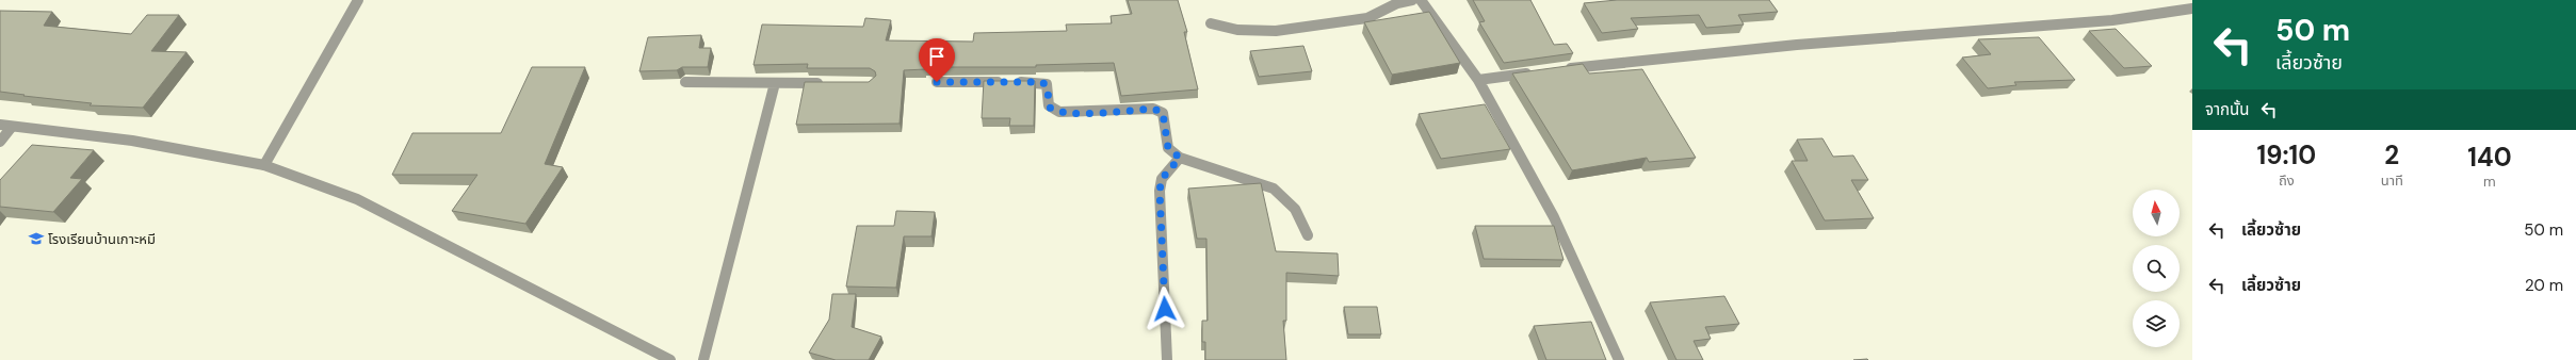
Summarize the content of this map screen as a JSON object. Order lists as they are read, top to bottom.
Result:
{
  "places": {
    "school or university": ["โรงเรียนบ้านเกาะหมี"]
  },
  "north": "top",
  "page": {
    "turn": ["50 m", "เลี้ยวซ้าย"],
    "then": "จากนั้น",
    "eta": [
      "19:10",
      "ถึง",
      "2",
      "นาที",
      "140",
      "m"
    ],
    "list": [
      {
        "name": "เลี้ยวซ้าย",
        "value": "50 m"
      },
      {
        "name": "เลี้ยวซ้าย",
        "value": "20 m"
      }
    ]
  }
}
